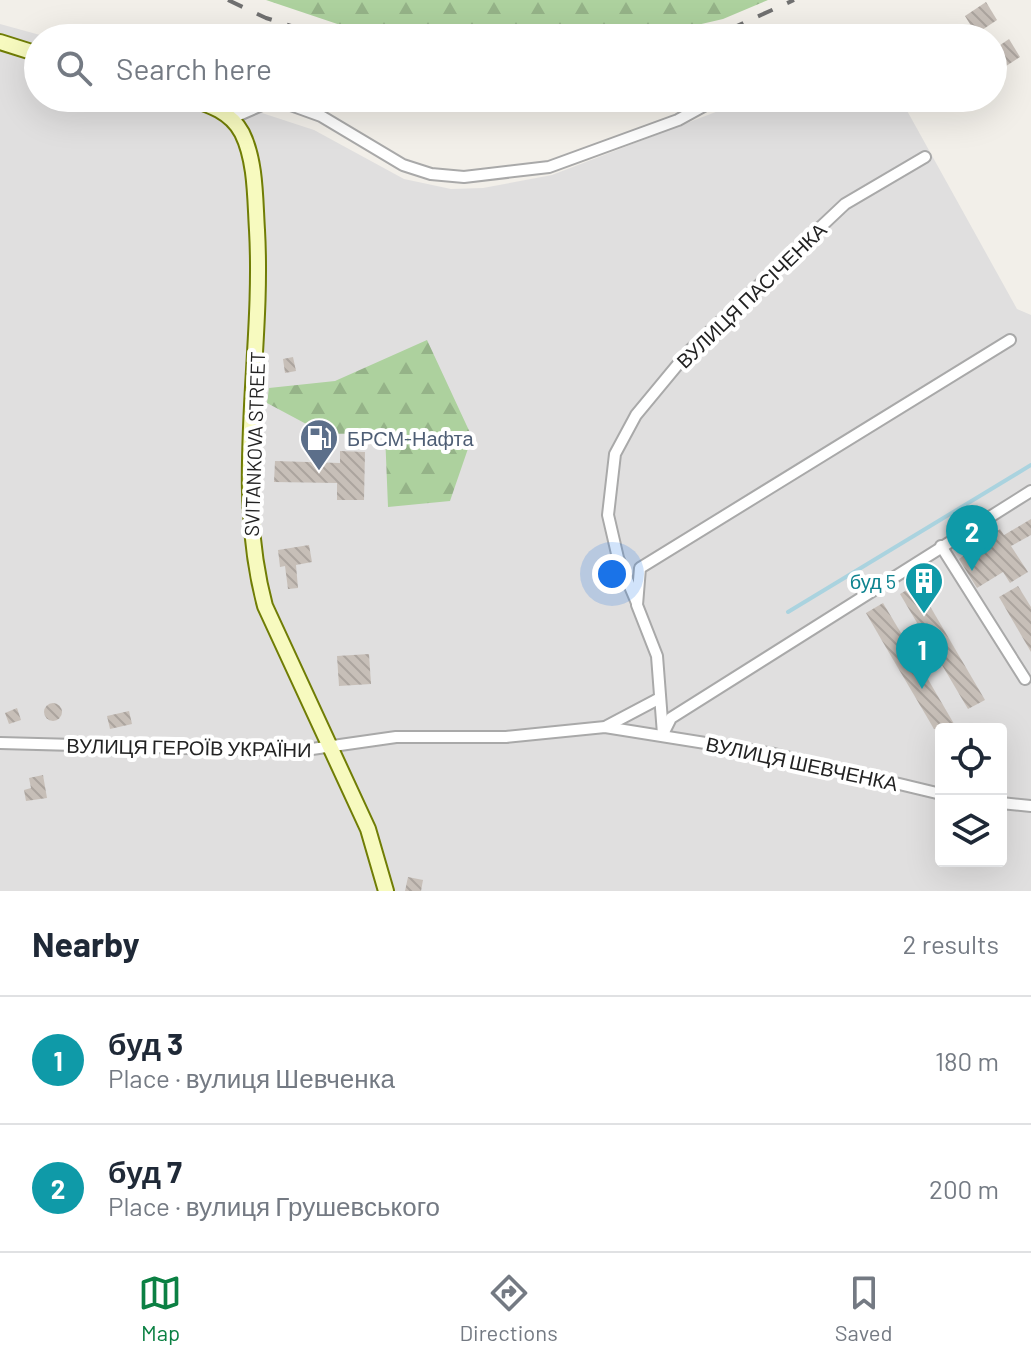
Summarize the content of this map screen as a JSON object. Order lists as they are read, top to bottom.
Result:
{
  "streets": {
    "main road": ["SVITANKOVA STREET"],
    "street": ["ВУЛИЦЯ ПАСІЧЕНКА", "ВУЛИЦЯ ГЕРОЇВ УКРАЇНИ", "ВУЛИЦЯ ШЕВЧЕНКА"]
  },
  "crossings": [
    ["ВУЛИЦЯ ПАСІЧЕНКА", "ВУЛИЦЯ ГЕРОЇВ УКРАЇНИ"],
    ["ВУЛИЦЯ ПАСІЧЕНКА", "ВУЛИЦЯ ШЕВЧЕНКА"],
    ["SVITANKOVA STREET", "ВУЛИЦЯ ГЕРОЇВ УКРАЇНИ"],
    ["ВУЛИЦЯ ГЕРОЇВ УКРАЇНИ", "ВУЛИЦЯ ШЕВЧЕНКА"]
  ],
  "places": {
    "fuel station": ["БРСМ-Нафта"],
    "building": ["буд 5"]
  },
  "page": {
    "search": "Search here",
    "pins": ["2", "1"],
    "heading": ["Nearby", "2 results"],
    "list": [
      {
        "mark": "1",
        "name": "буд 3",
        "note": "Place · вулиця Шевченка",
        "value": "180 m"
      },
      {
        "mark": "2",
        "name": "буд 7",
        "note": "Place · вулиця Грушевського",
        "value": "200 m"
      }
    ],
    "nav": ["Map", "Directions", "Saved"]
  }
}
